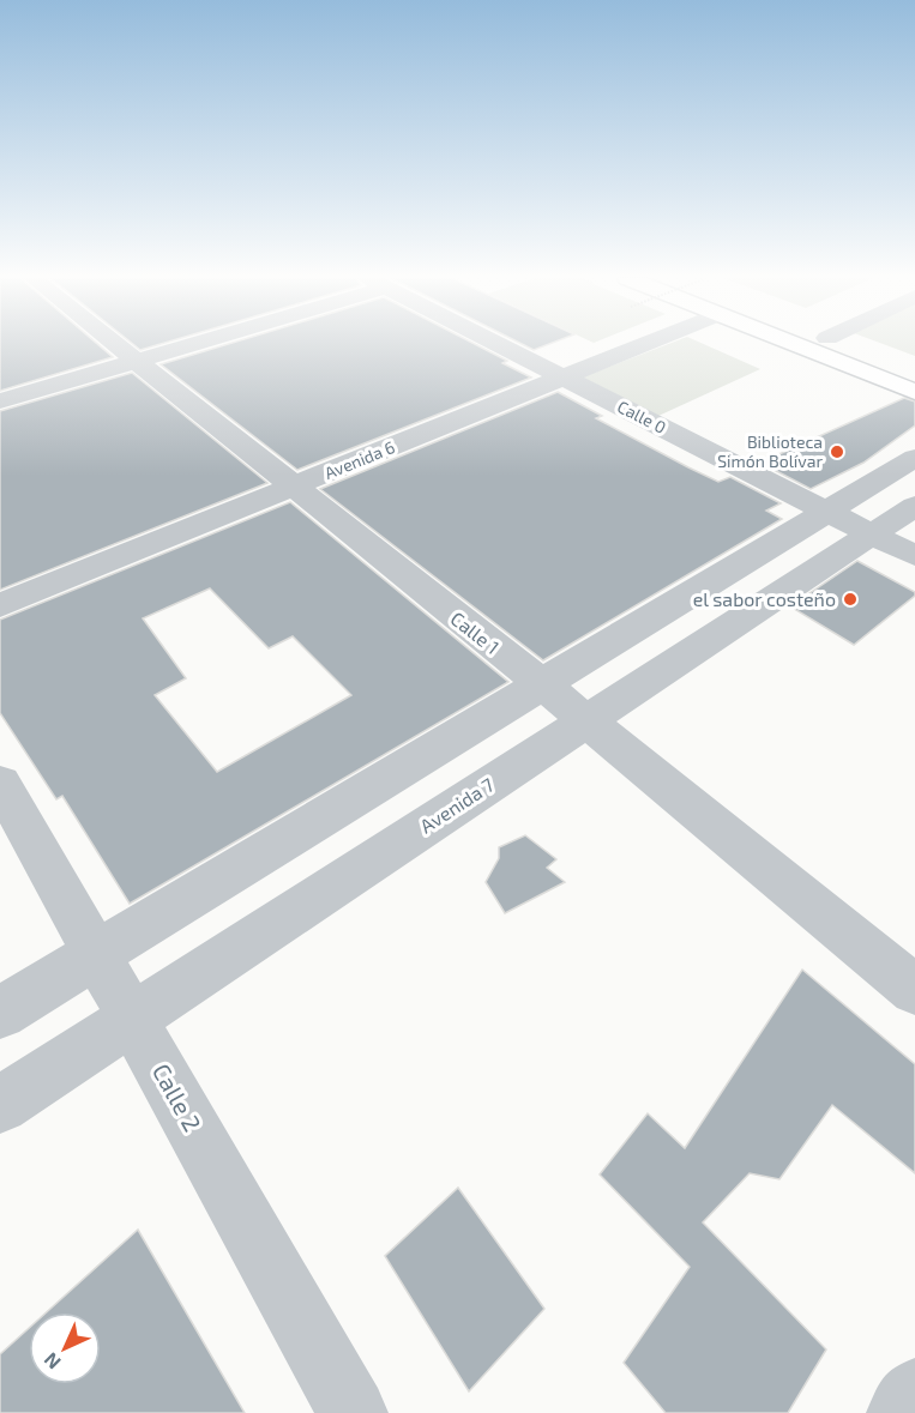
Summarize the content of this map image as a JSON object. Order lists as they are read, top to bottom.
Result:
{
  "streets": {
    "street": [
      "Calle 0",
      "Avenida 6",
      "Calle 1",
      "Avenida 7",
      "Calle 2"
    ]
  },
  "crossings": [
    ["Calle 0", "Avenida 6"],
    ["Calle 0", "Avenida 7"],
    ["Avenida 6", "Calle 1"],
    ["Calle 1", "Avenida 7"],
    ["Avenida 7", "Calle 2"]
  ],
  "places": ["Biblioteca Simón Bolívar", "el sabor costeño"],
  "north": "bottom left"
}
